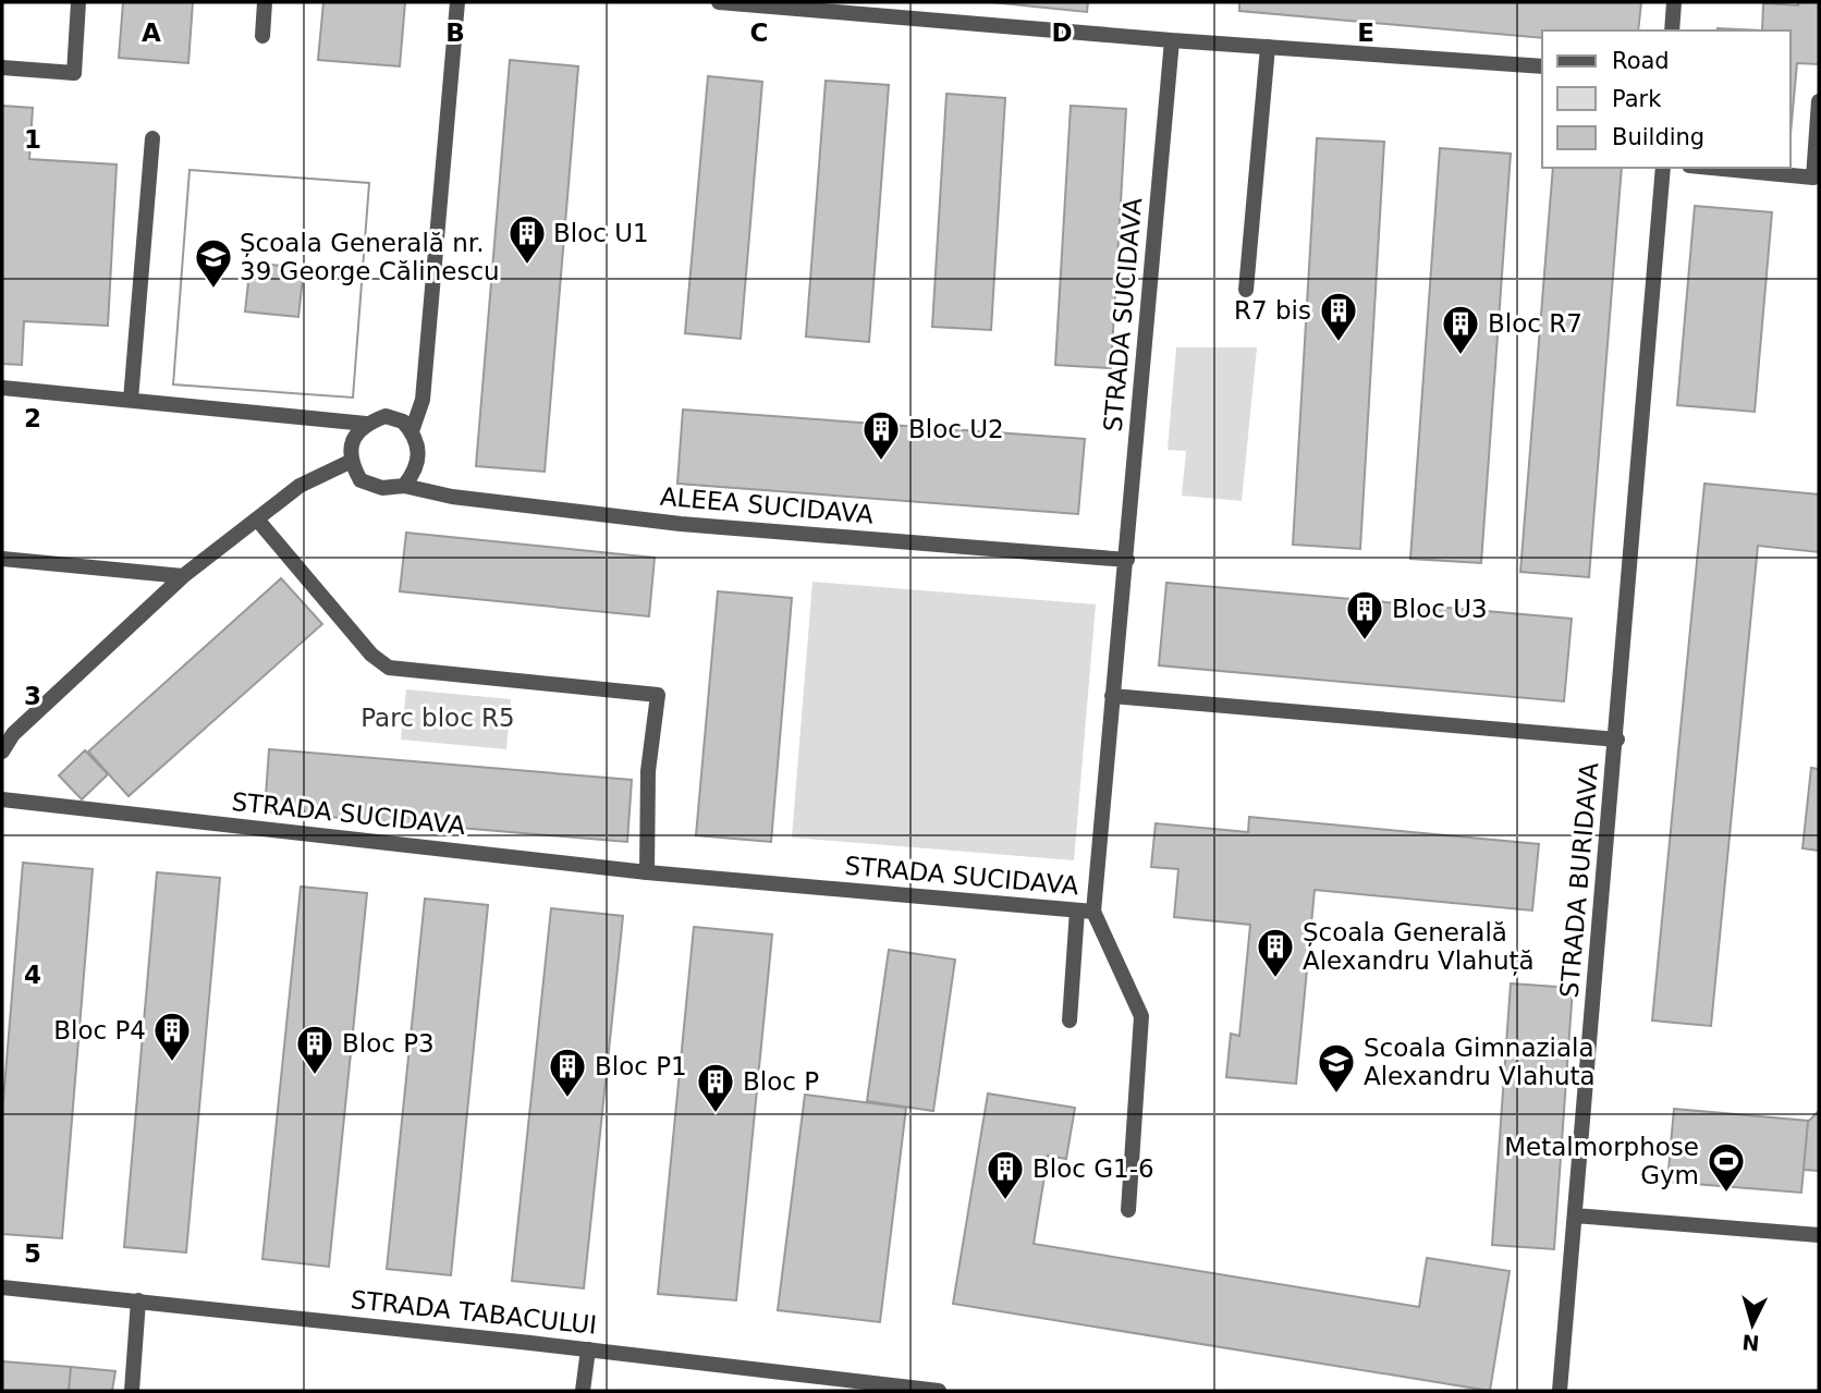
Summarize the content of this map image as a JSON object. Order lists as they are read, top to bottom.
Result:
{
  "streets": {
    "street": [
      "STRADA SUCIDAVA",
      "ALEEA SUCIDAVA",
      "STRADA BURIDAVA",
      "STRADA TABACULUI"
    ]
  },
  "crossings": [
    ["STRADA SUCIDAVA", "ALEEA SUCIDAVA"],
    ["STRADA SUCIDAVA", "STRADA BURIDAVA"]
  ],
  "parks": ["Parc bloc R5"],
  "places": {
    "building": [
      "Bloc U1",
      "R7 bis",
      "Bloc R7",
      "Bloc U2",
      "Bloc U3",
      "Școala Generală Alexandru Vlahuță",
      "Bloc P4",
      "Bloc P3",
      "Bloc P1",
      "Bloc P",
      "Bloc G1-6"
    ],
    "school or university": ["Școala Generală nr. 39 George Călinescu", "Scoala Gimnaziala Alexandru Vlahuta"],
    "sports": ["Metalmorphose Gym"]
  },
  "legend": ["Road", "Park", "Building"],
  "north": "bottom",
  "grid": {
    "columns": [
      "A",
      "B",
      "C",
      "D",
      "E"
    ],
    "rows": [
      "1",
      "2",
      "3",
      "4",
      "5"
    ]
  }
}
